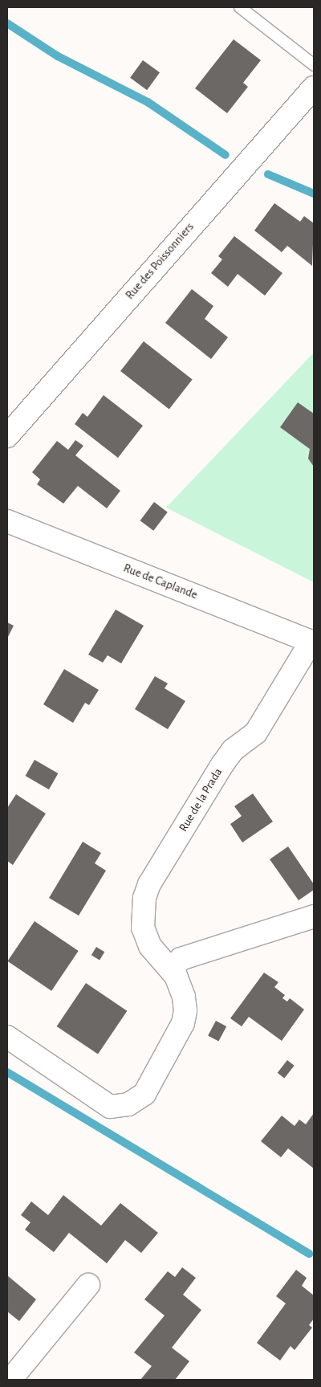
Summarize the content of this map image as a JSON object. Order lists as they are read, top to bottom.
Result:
{
  "streets": {
    "street": ["Rue des Poissonniers", "Rue de Caplande", "Rue de la Prada"]
  },
  "crossings": [
    ["Rue de Caplande", "Rue de la Prada"]
  ]
}
